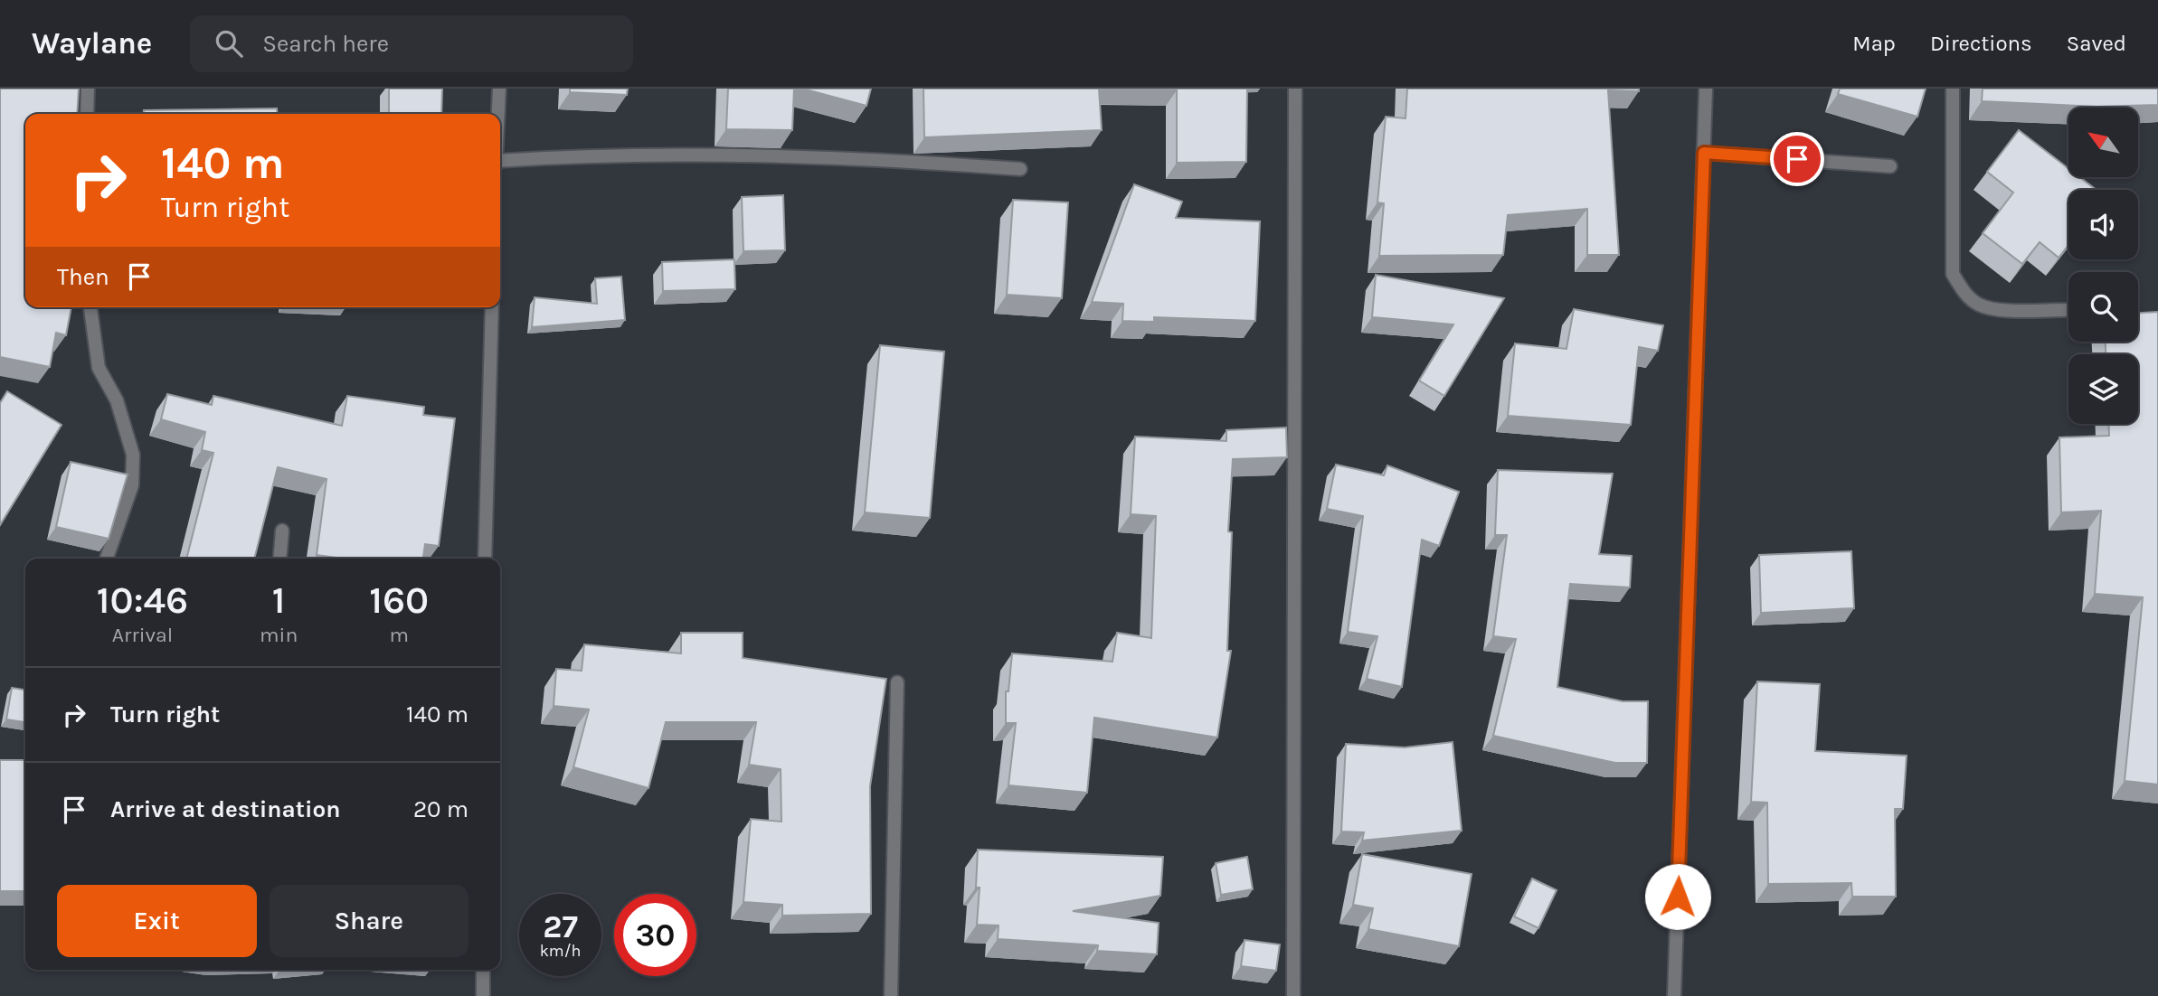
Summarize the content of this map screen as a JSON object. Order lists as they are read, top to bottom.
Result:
{
  "north": "top left",
  "page": {
    "header": "Waylane",
    "search": "Search here",
    "nav": ["Map", "Directions", "Saved"],
    "turn": ["140 m", "Turn right"],
    "then": "Then",
    "eta": [
      "10:46",
      "Arrival",
      "1",
      "min",
      "160",
      "m"
    ],
    "list": [
      {
        "name": "Turn right",
        "value": "140 m"
      },
      {
        "name": "Arrive at destination",
        "value": "20 m"
      }
    ],
    "buttons": ["Exit", "Share"],
    "speed": "27 km/h",
    "limit": "30"
  }
}
